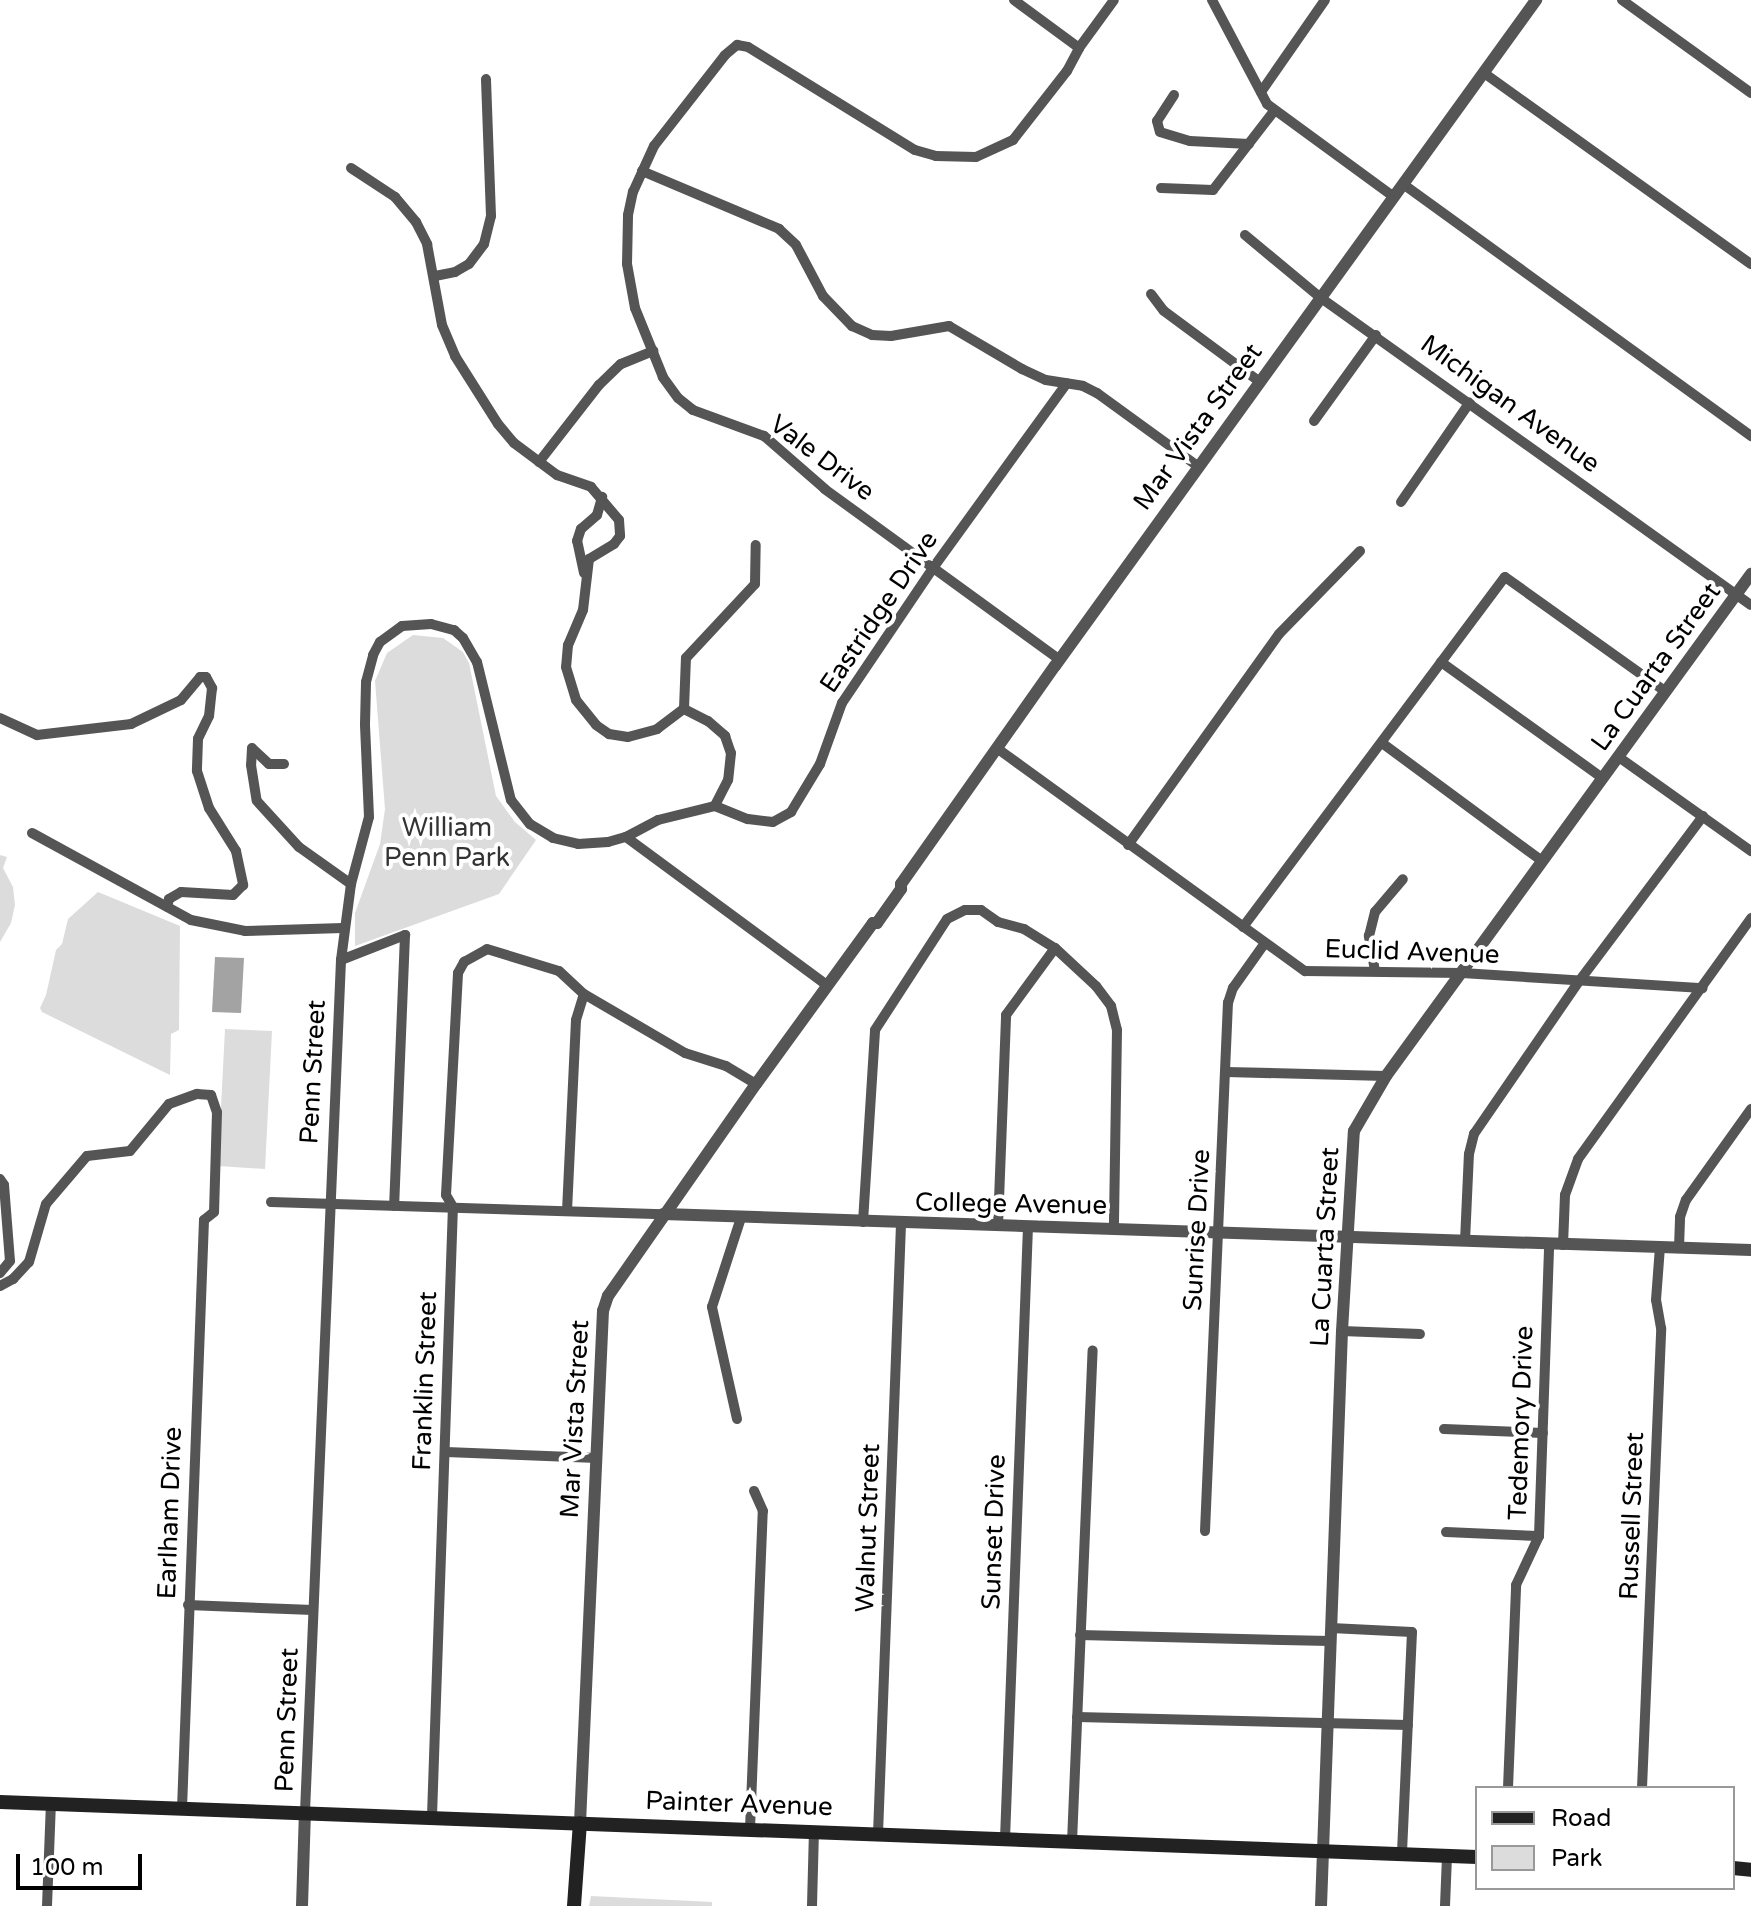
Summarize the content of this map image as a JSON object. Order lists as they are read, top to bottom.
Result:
{
  "streets": {
    "main road": ["Mar Vista Street", "Painter Avenue"],
    "street": [
      "Michigan Avenue",
      "Vale Drive",
      "Eastridge Drive",
      "La Cuarta Street",
      "Euclid Avenue",
      "Penn Street",
      "College Avenue",
      "Sunrise Drive",
      "Franklin Street",
      "Tedemory Drive",
      "Earlham Drive",
      "Russell Street",
      "Walnut Street",
      "Sunset Drive"
    ]
  },
  "crossings": [
    ["Michigan Avenue", "Mar Vista Street"],
    ["Michigan Avenue", "La Cuarta Street"],
    ["Mar Vista Street", "Vale Drive"],
    ["Mar Vista Street", "Euclid Avenue"],
    ["Mar Vista Street", "College Avenue"],
    ["Mar Vista Street", "Painter Avenue"],
    ["Vale Drive", "Eastridge Drive"],
    ["La Cuarta Street", "Euclid Avenue"],
    ["La Cuarta Street", "College Avenue"],
    ["La Cuarta Street", "Painter Avenue"],
    ["Euclid Avenue", "Sunrise Drive"],
    ["Euclid Avenue", "Tedemory Drive"],
    ["Penn Street", "College Avenue"],
    ["Penn Street", "Painter Avenue"],
    ["College Avenue", "Sunrise Drive"],
    ["College Avenue", "Franklin Street"],
    ["College Avenue", "Tedemory Drive"],
    ["College Avenue", "Russell Street"],
    ["College Avenue", "Walnut Street"],
    ["College Avenue", "Sunset Drive"],
    ["Franklin Street", "Painter Avenue"],
    ["Earlham Drive", "Painter Avenue"],
    ["Walnut Street", "Painter Avenue"],
    ["Sunset Drive", "Painter Avenue"]
  ],
  "parks": ["William Penn Park"],
  "legend": ["Road", "Park"],
  "scale_bar": "100 m"
}
